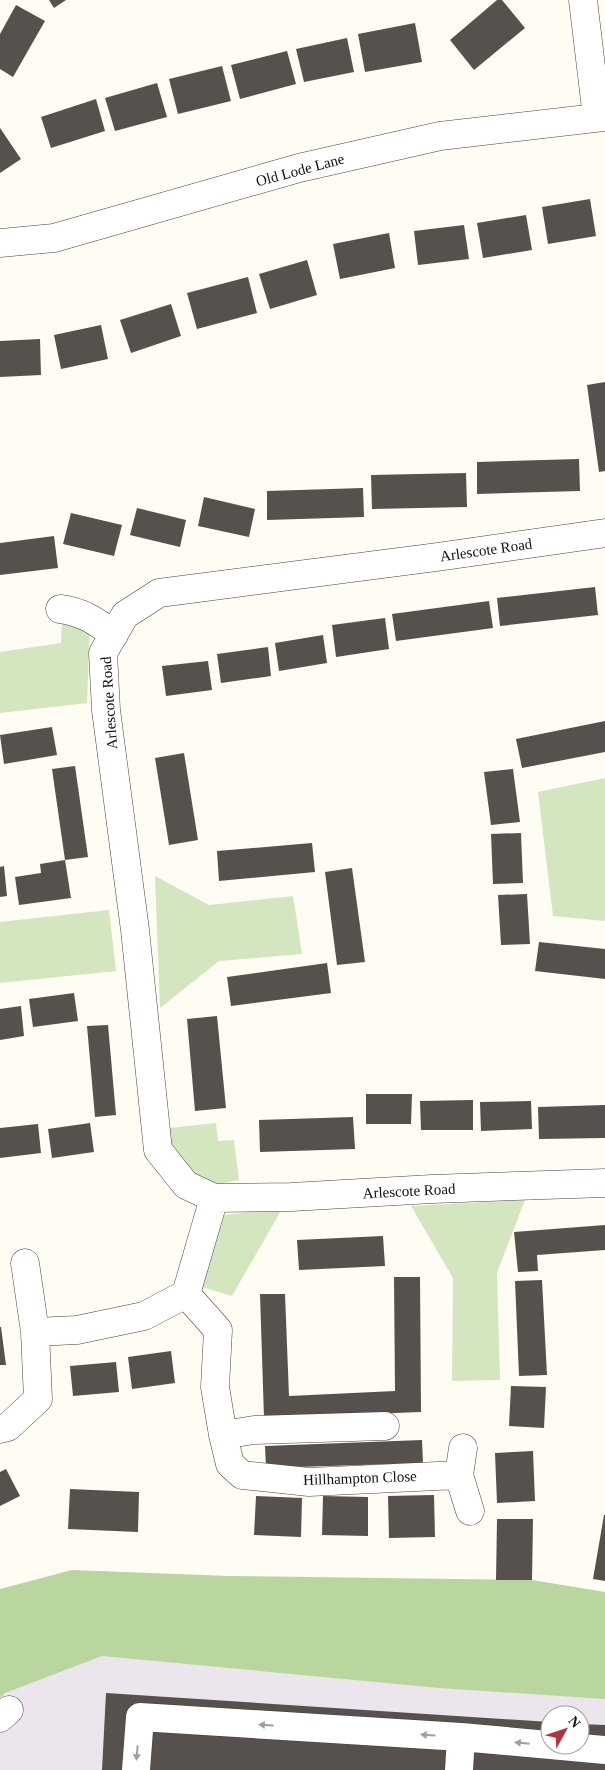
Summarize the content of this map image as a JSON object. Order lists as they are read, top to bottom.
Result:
{
  "streets": {
    "street": ["Old Lode Lane", "Arlescote Road", "Hillhampton Close"]
  },
  "north": "top right"
}
